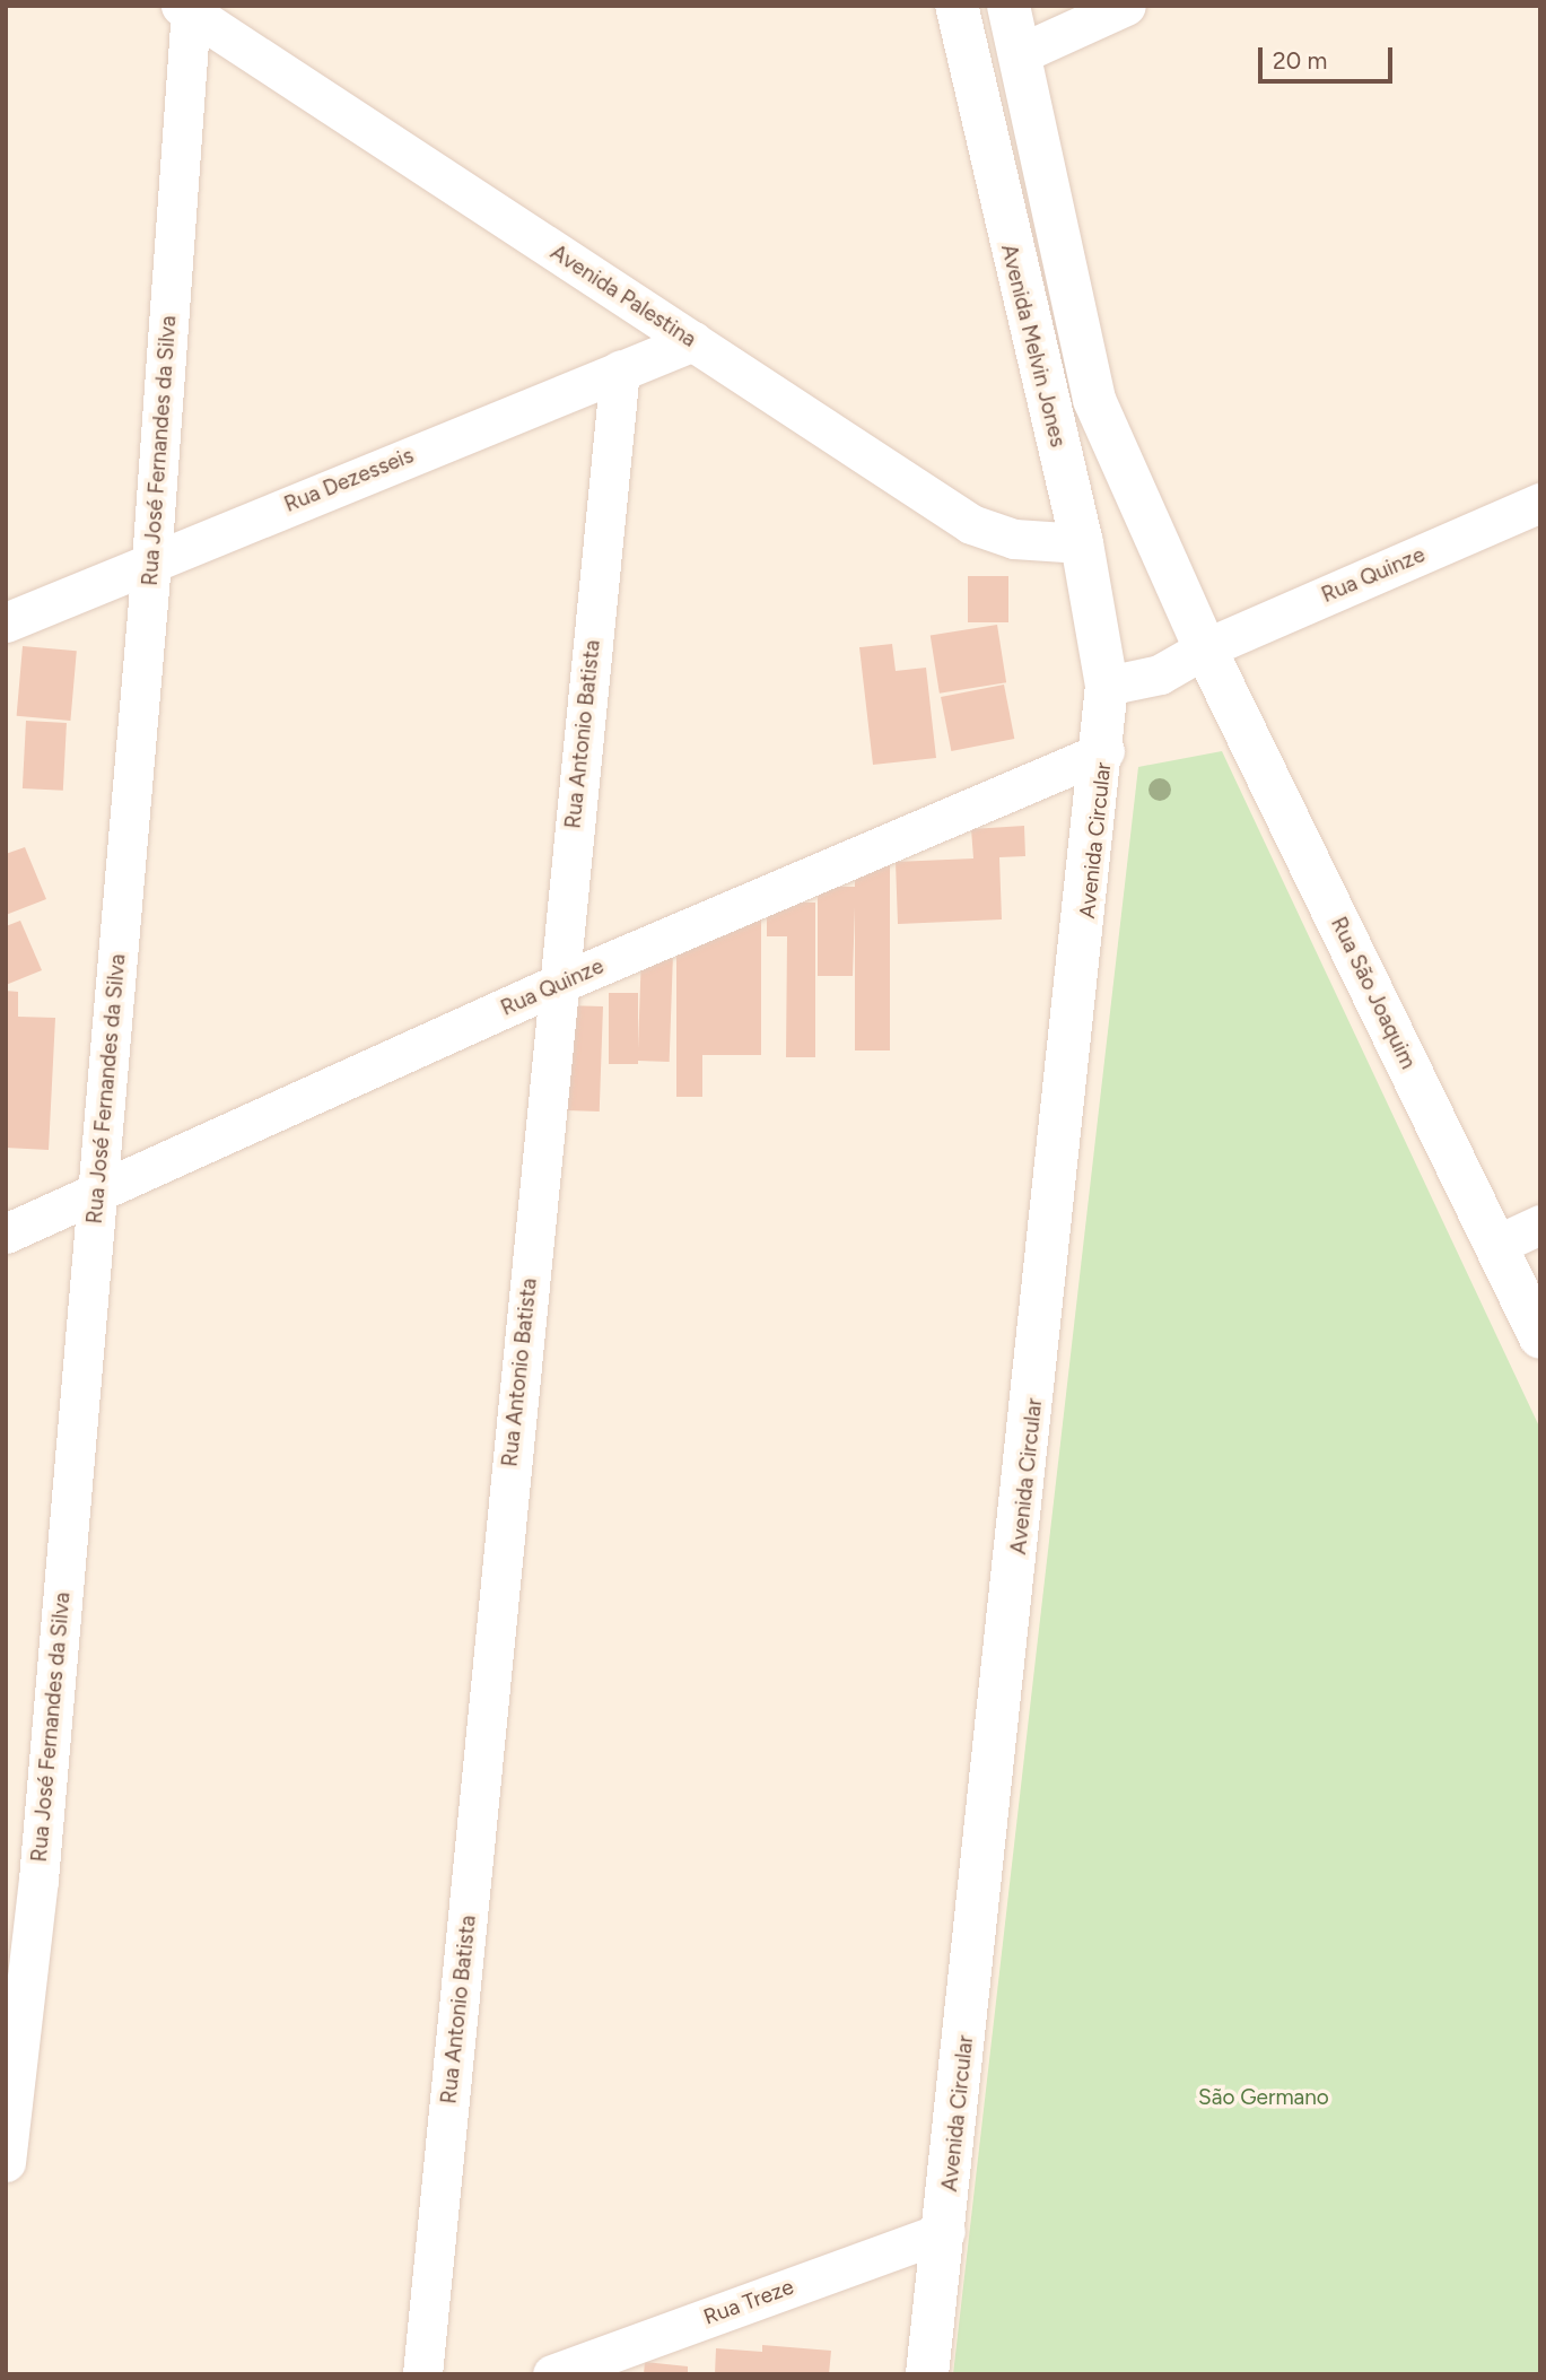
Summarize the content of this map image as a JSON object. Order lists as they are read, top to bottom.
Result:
{
  "streets": {
    "main road": ["Avenida Melvin Jones", "Avenida Circular", "Rua São Joaquim"],
    "street": [
      "Avenida Palestina",
      "Rua José Fernandes da Silva",
      "Rua Dezesseis",
      "Rua Quinze",
      "Rua Antonio Batista",
      "Rua Treze"
    ]
  },
  "crossings": [
    ["Avenida Palestina", "Avenida Melvin Jones"],
    ["Avenida Palestina", "Rua José Fernandes da Silva"],
    ["Avenida Palestina", "Rua Dezesseis"],
    ["Avenida Melvin Jones", "Avenida Circular"],
    ["Rua José Fernandes da Silva", "Rua Dezesseis"],
    ["Rua José Fernandes da Silva", "Rua Quinze"],
    ["Rua Dezesseis", "Rua Antonio Batista"],
    ["Rua Quinze", "Rua Antonio Batista"],
    ["Rua Quinze", "Avenida Circular"],
    ["Rua Quinze", "Rua São Joaquim"],
    ["Avenida Circular", "Rua Treze"]
  ],
  "parks": ["São Germano"],
  "scale_bar": "20 m"
}
